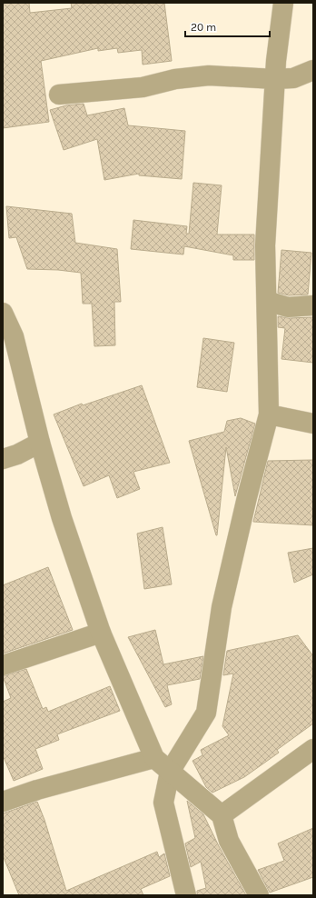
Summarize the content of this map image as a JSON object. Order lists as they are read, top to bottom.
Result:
{
  "scale_bar": "20 m"
}
